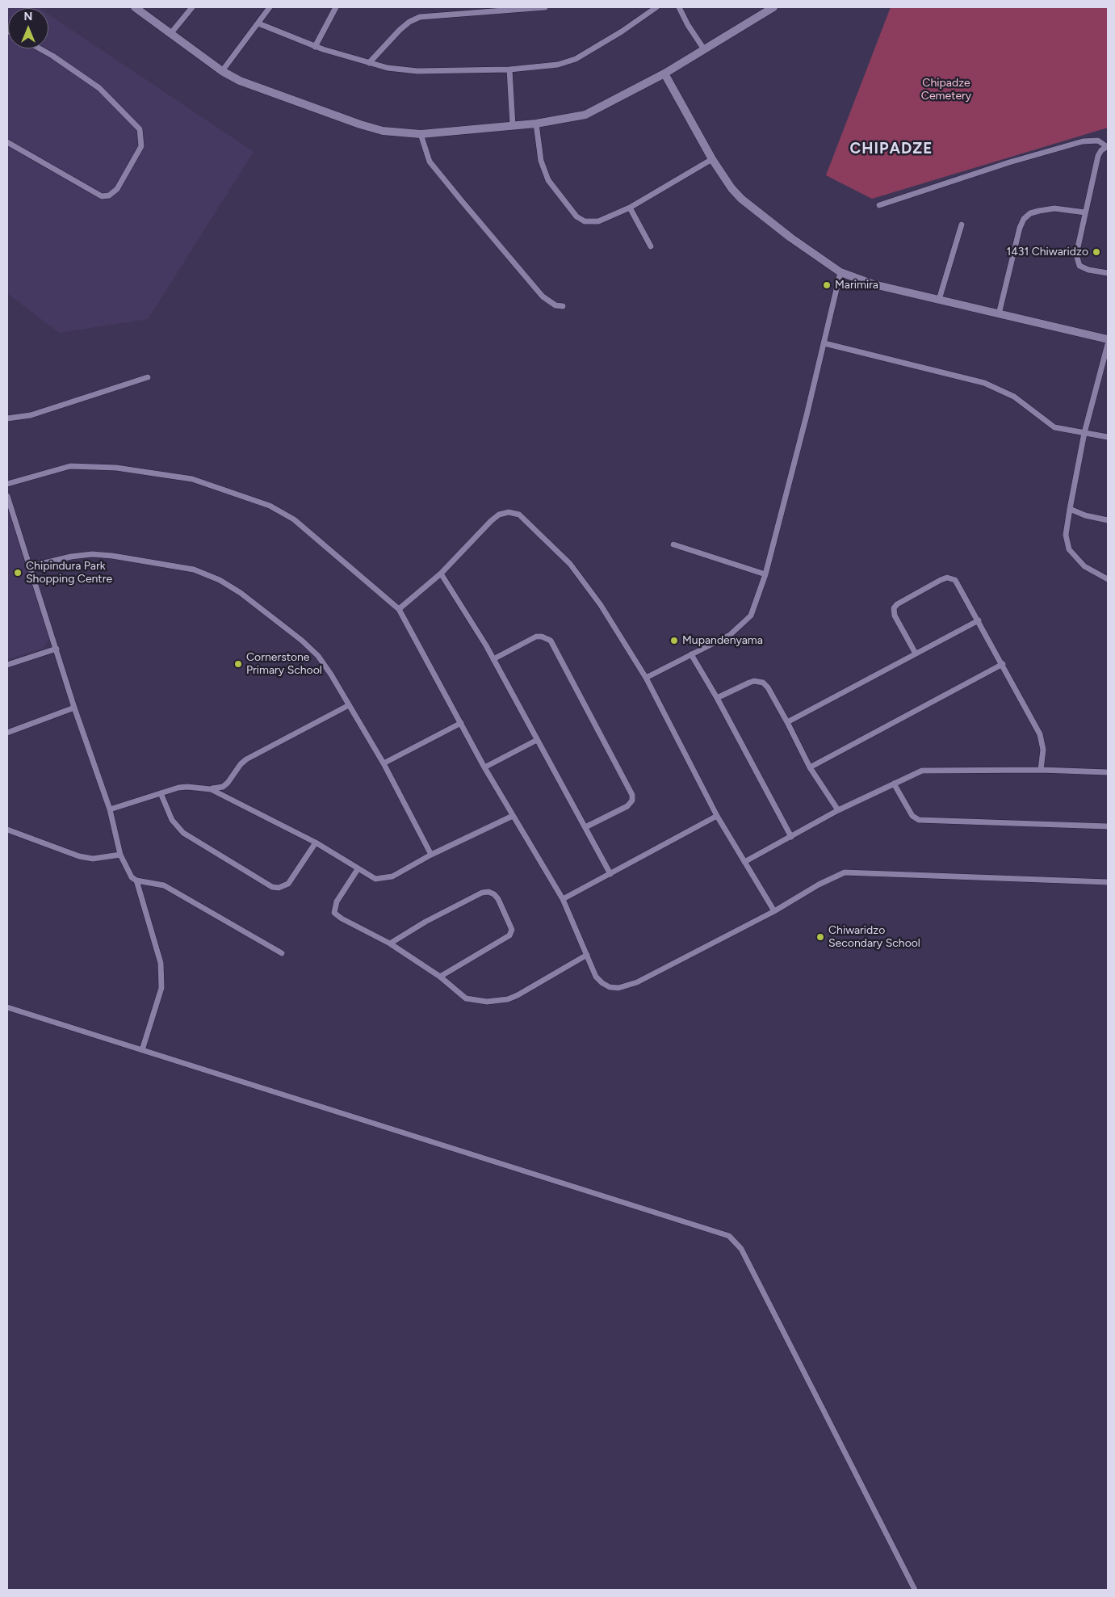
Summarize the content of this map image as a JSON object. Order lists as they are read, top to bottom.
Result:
{
  "districts": ["CHIPADZE"],
  "parks": ["Chipadze Cemetery"],
  "places": [
    "1431 Chiwaridzo",
    "Marimira",
    "Chipindura Park Shopping Centre",
    "Mupandenyama",
    "Cornerstone Primary School",
    "Chiwaridzo Secondary School"
  ],
  "north": "top"
}
